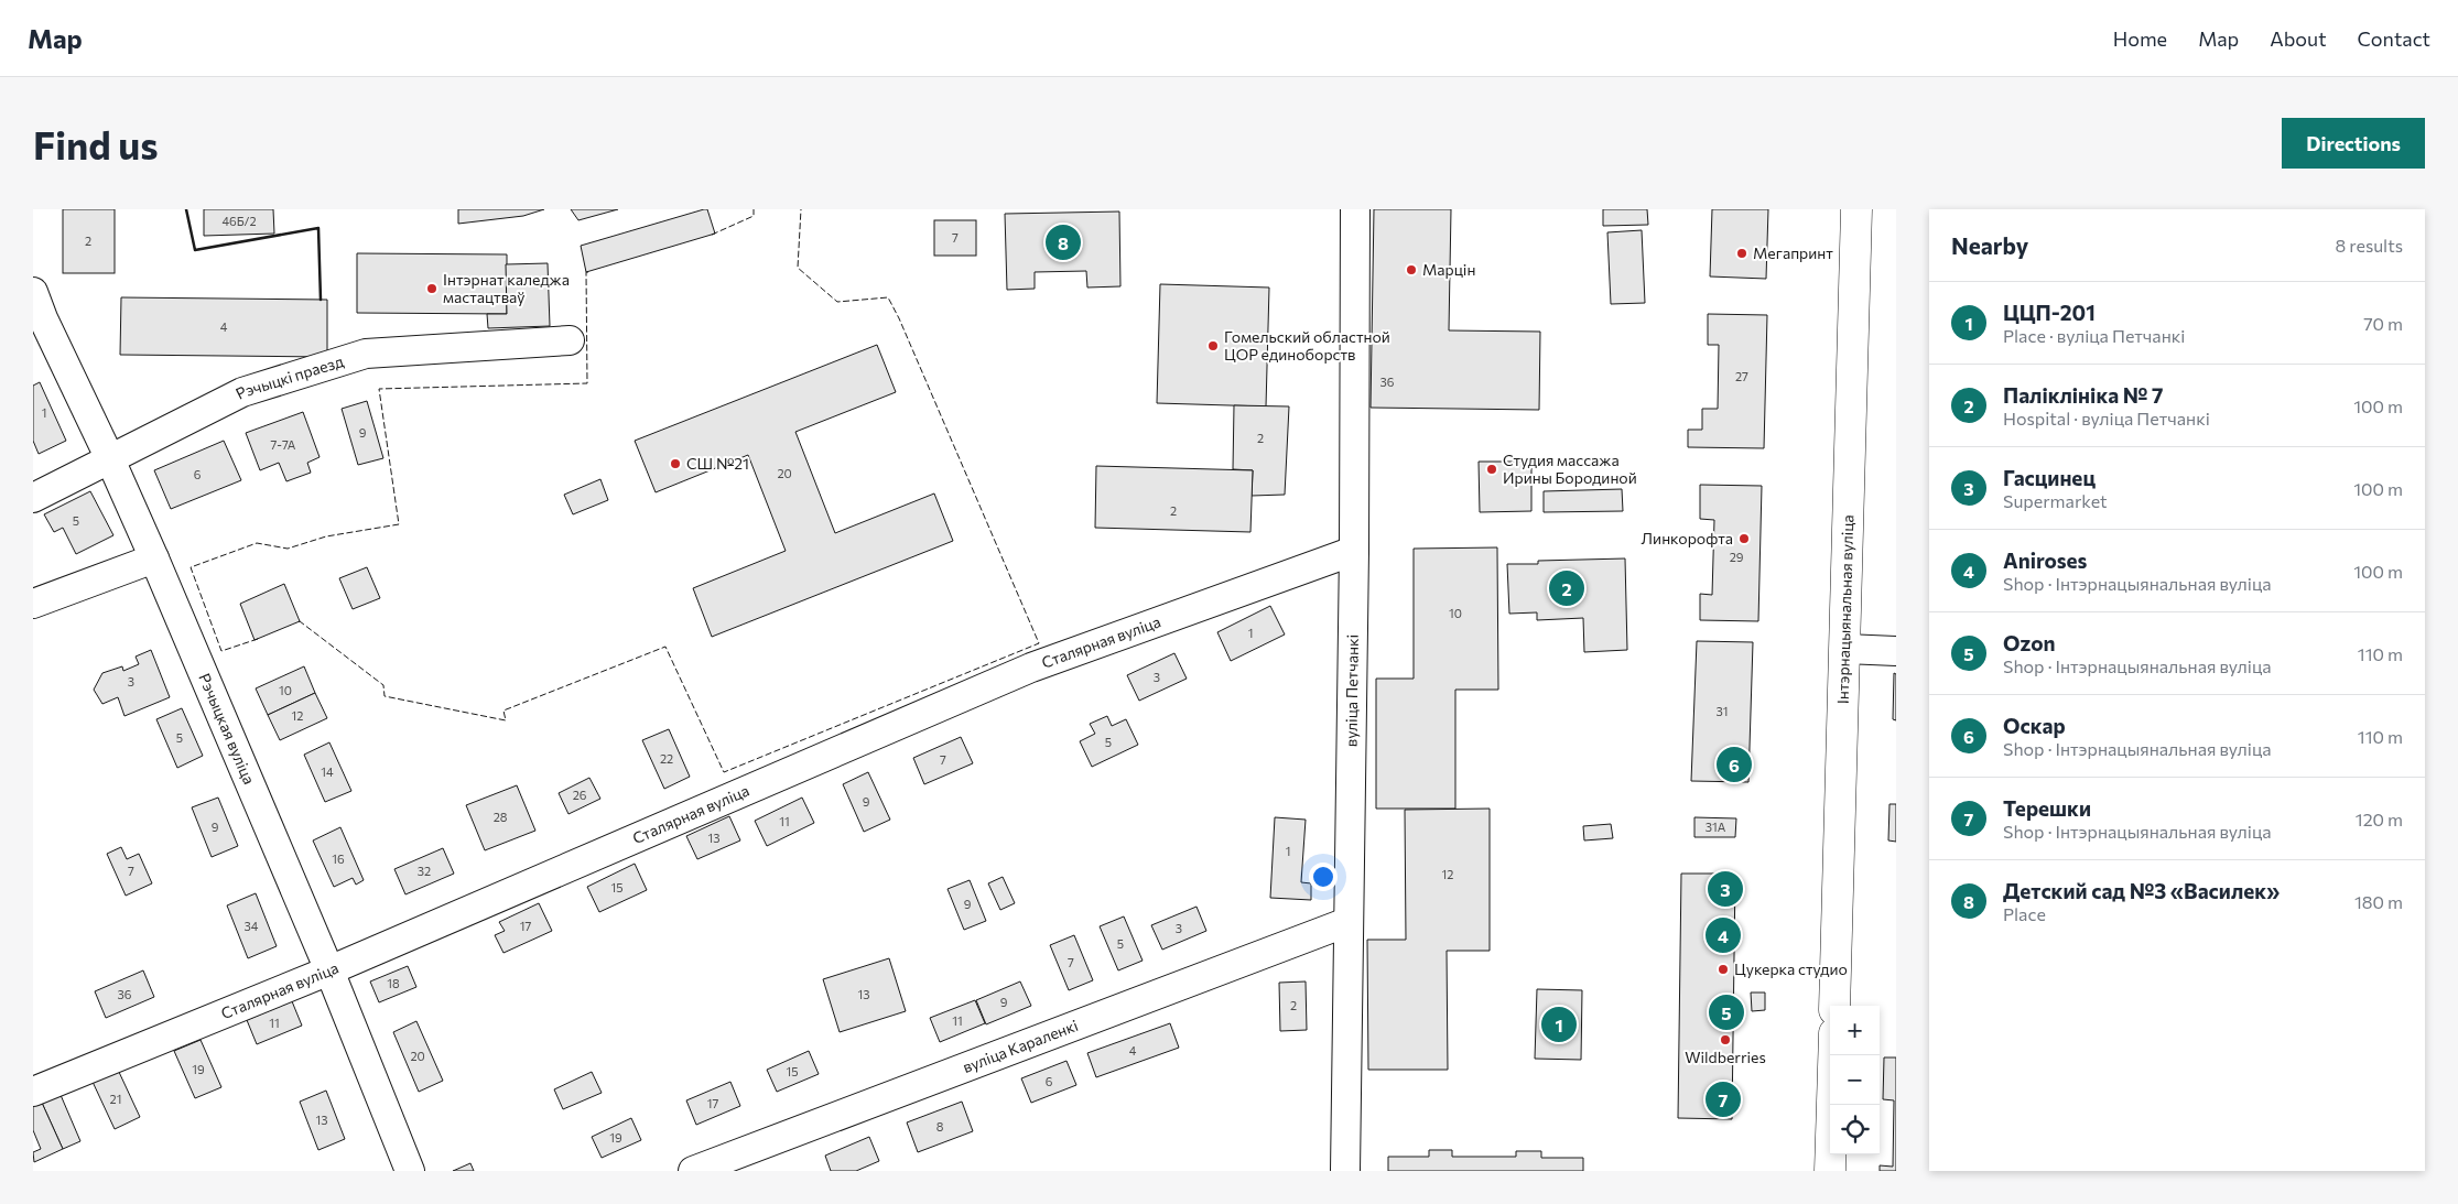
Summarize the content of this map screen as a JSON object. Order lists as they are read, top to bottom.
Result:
{
  "streets": {
    "main road": ["Інтэрнацыянальная вуліца"],
    "street": [
      "Рэчыцкі праезд",
      "Сталярная вуліца",
      "вуліца Петчанкі",
      "Рэчыцкая вуліца",
      "вуліца Караленкі"
    ]
  },
  "crossings": [
    ["Рэчыцкі праезд", "Рэчыцкая вуліца"],
    ["Сталярная вуліца", "вуліца Петчанкі"],
    ["Сталярная вуліца", "Рэчыцкая вуліца"],
    ["вуліца Петчанкі", "вуліца Караленкі"]
  ],
  "places": [
    "Мегапринт",
    "Марцін",
    "Інтэрнат каледжа мастацтваў",
    "Гомельский областной ЦОР единоборств",
    "СШ №21",
    "Студия массажа Ирины Бородиной",
    "Линкорофта",
    "Цукерка студио",
    "Wildberries"
  ],
  "house_numbers": [
    "46Б/2",
    "7",
    "2",
    "4",
    "27",
    "36",
    "1",
    "9",
    "2",
    "7-7А",
    "20",
    "6",
    "2",
    "5",
    "29",
    "10",
    "1",
    "3",
    "3",
    "10",
    "31",
    "12",
    "5",
    "5",
    "22",
    "7",
    "14",
    "26",
    "9",
    "28",
    "11",
    "9",
    "31А",
    "13",
    "1",
    "16",
    "7",
    "32",
    "12",
    "15",
    "9",
    "34",
    "17",
    "3",
    "5",
    "7",
    "18",
    "36",
    "13",
    "9",
    "2",
    "11",
    "11",
    "4",
    "20",
    "19",
    "15",
    "6",
    "21",
    "17",
    "13",
    "8",
    "19"
  ],
  "page": {
    "header": "Map",
    "nav": [
      "Home",
      "Map",
      "About",
      "Contact"
    ],
    "buttons": "Directions",
    "title": "Find us",
    "heading": ["Nearby", "8 results"],
    "pins": [
      "8",
      "2",
      "6",
      "3",
      "4",
      "5",
      "1",
      "7"
    ],
    "list": [
      {
        "mark": "1",
        "name": "ЦЦП-201",
        "note": "Place · вуліца Петчанкі",
        "value": "70 m"
      },
      {
        "mark": "2",
        "name": "Паліклініка № 7",
        "note": "Hospital · вуліца Петчанкі",
        "value": "100 m"
      },
      {
        "mark": "3",
        "name": "Гасцинец",
        "note": "Supermarket",
        "value": "100 m"
      },
      {
        "mark": "4",
        "name": "Aniroses",
        "note": "Shop · Інтэрнацыянальная вуліца",
        "value": "100 m"
      },
      {
        "mark": "5",
        "name": "Ozon",
        "note": "Shop · Інтэрнацыянальная вуліца",
        "value": "110 m"
      },
      {
        "mark": "6",
        "name": "Оскар",
        "note": "Shop · Інтэрнацыянальная вуліца",
        "value": "110 m"
      },
      {
        "mark": "7",
        "name": "Терешки",
        "note": "Shop · Інтэрнацыянальная вуліца",
        "value": "120 m"
      },
      {
        "mark": "8",
        "name": "Детский сад №3 «Василек»",
        "note": "Place",
        "value": "180 m"
      }
    ],
    "map_buttons": ["+", "−"]
  }
}
